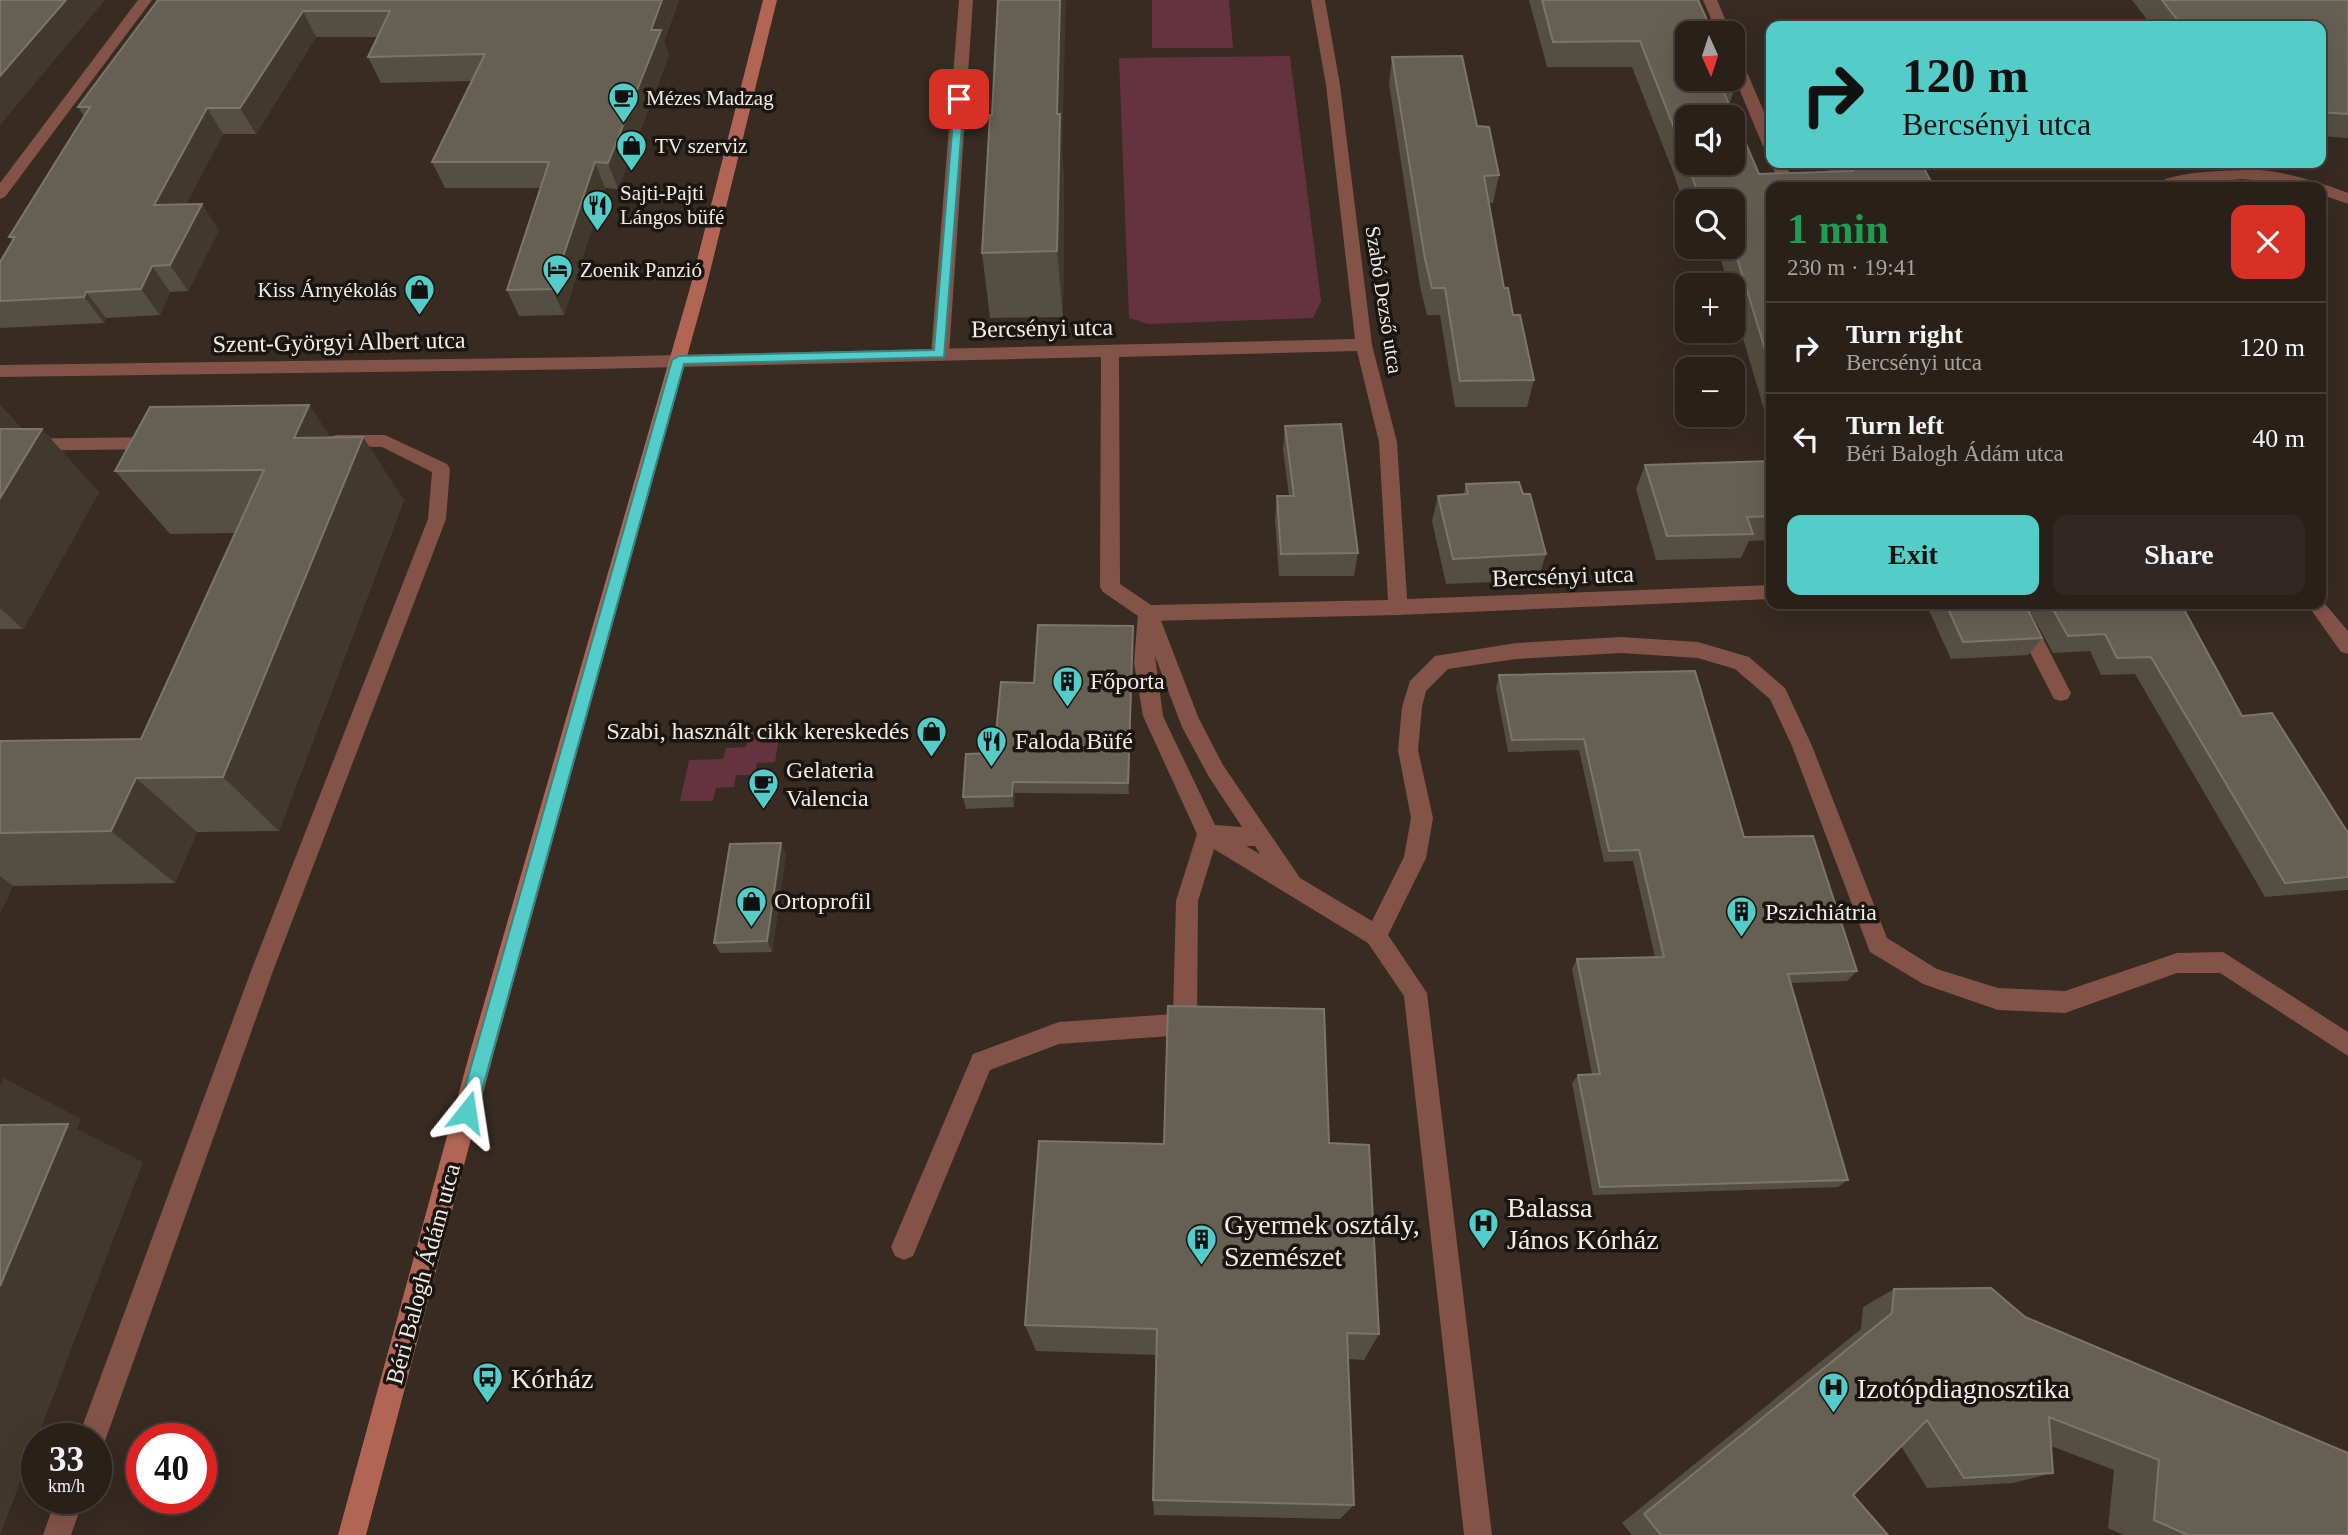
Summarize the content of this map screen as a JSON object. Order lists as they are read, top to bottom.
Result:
{
  "streets": {
    "street": [
      "Szabó Dezső utca",
      "Bercsényi utca",
      "Szent-Györgyi Albert utca",
      "Béri Balogh Ádám utca"
    ]
  },
  "crossings": [
    ["Szabó Dezső utca", "Bercsényi utca"],
    ["Bercsényi utca", "Szent-Györgyi Albert utca"],
    ["Bercsényi utca", "Béri Balogh Ádám utca"],
    ["Szent-Györgyi Albert utca", "Béri Balogh Ádám utca"]
  ],
  "places": {
    "cafe": ["Mézes Madzag", "Gelateria Valencia"],
    "shop": [
      "TV szerviz",
      "Kiss Árnyékolás",
      "Szabi, használt cikk kereskedés",
      "Ortoprofil"
    ],
    "restaurant": ["Sajti-Pajti Lángos büfé", "Faloda Büfé"],
    "hotel": ["Zoenik Panzió"],
    "building": ["Főporta", "Pszichiátria", "Gyermek osztály, Szemészet"],
    "hospital": ["Balassa János Kórház", "Izotópdiagnosztika"],
    "bus stop": ["Kórház"]
  },
  "north": "bottom",
  "page": {
    "map_buttons": ["+", "−"],
    "turn": ["120 m", "Bercsényi utca"],
    "heading": ["1 min", "230 m · 19:41"],
    "list": [
      {
        "name": "Turn right",
        "note": "Bercsényi utca",
        "value": "120 m"
      },
      {
        "name": "Turn left",
        "note": "Béri Balogh Ádám utca",
        "value": "40 m"
      }
    ],
    "buttons": ["Exit", "Share"],
    "speed": "33 km/h",
    "limit": "40"
  }
}
